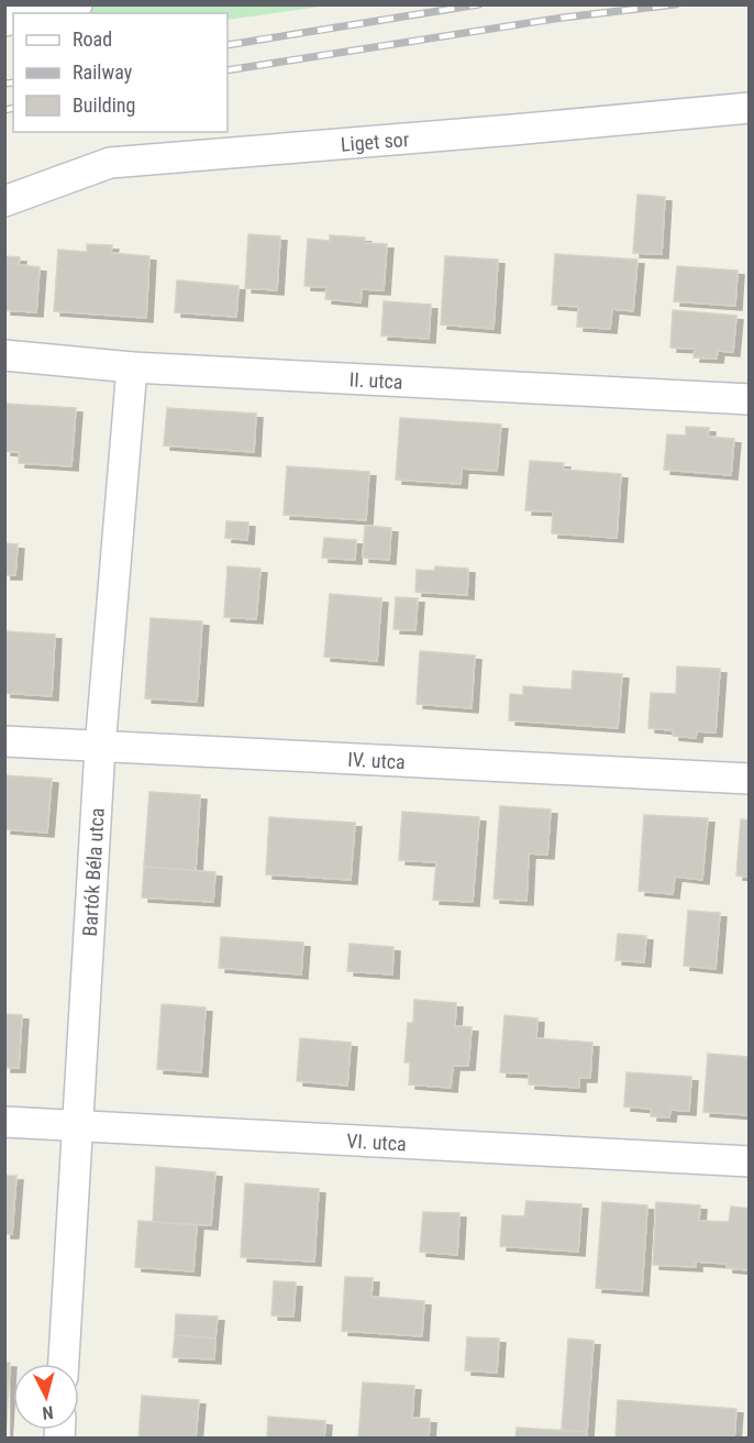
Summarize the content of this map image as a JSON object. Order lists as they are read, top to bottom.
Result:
{
  "streets": {
    "street": [
      "Liget sor",
      "II. utca",
      "IV. utca",
      "Bartók Béla utca",
      "VI. utca"
    ]
  },
  "crossings": [
    ["II. utca", "Bartók Béla utca"],
    ["IV. utca", "Bartók Béla utca"],
    ["Bartók Béla utca", "VI. utca"]
  ],
  "legend": ["Road", "Railway", "Building"],
  "north": "bottom"
}
